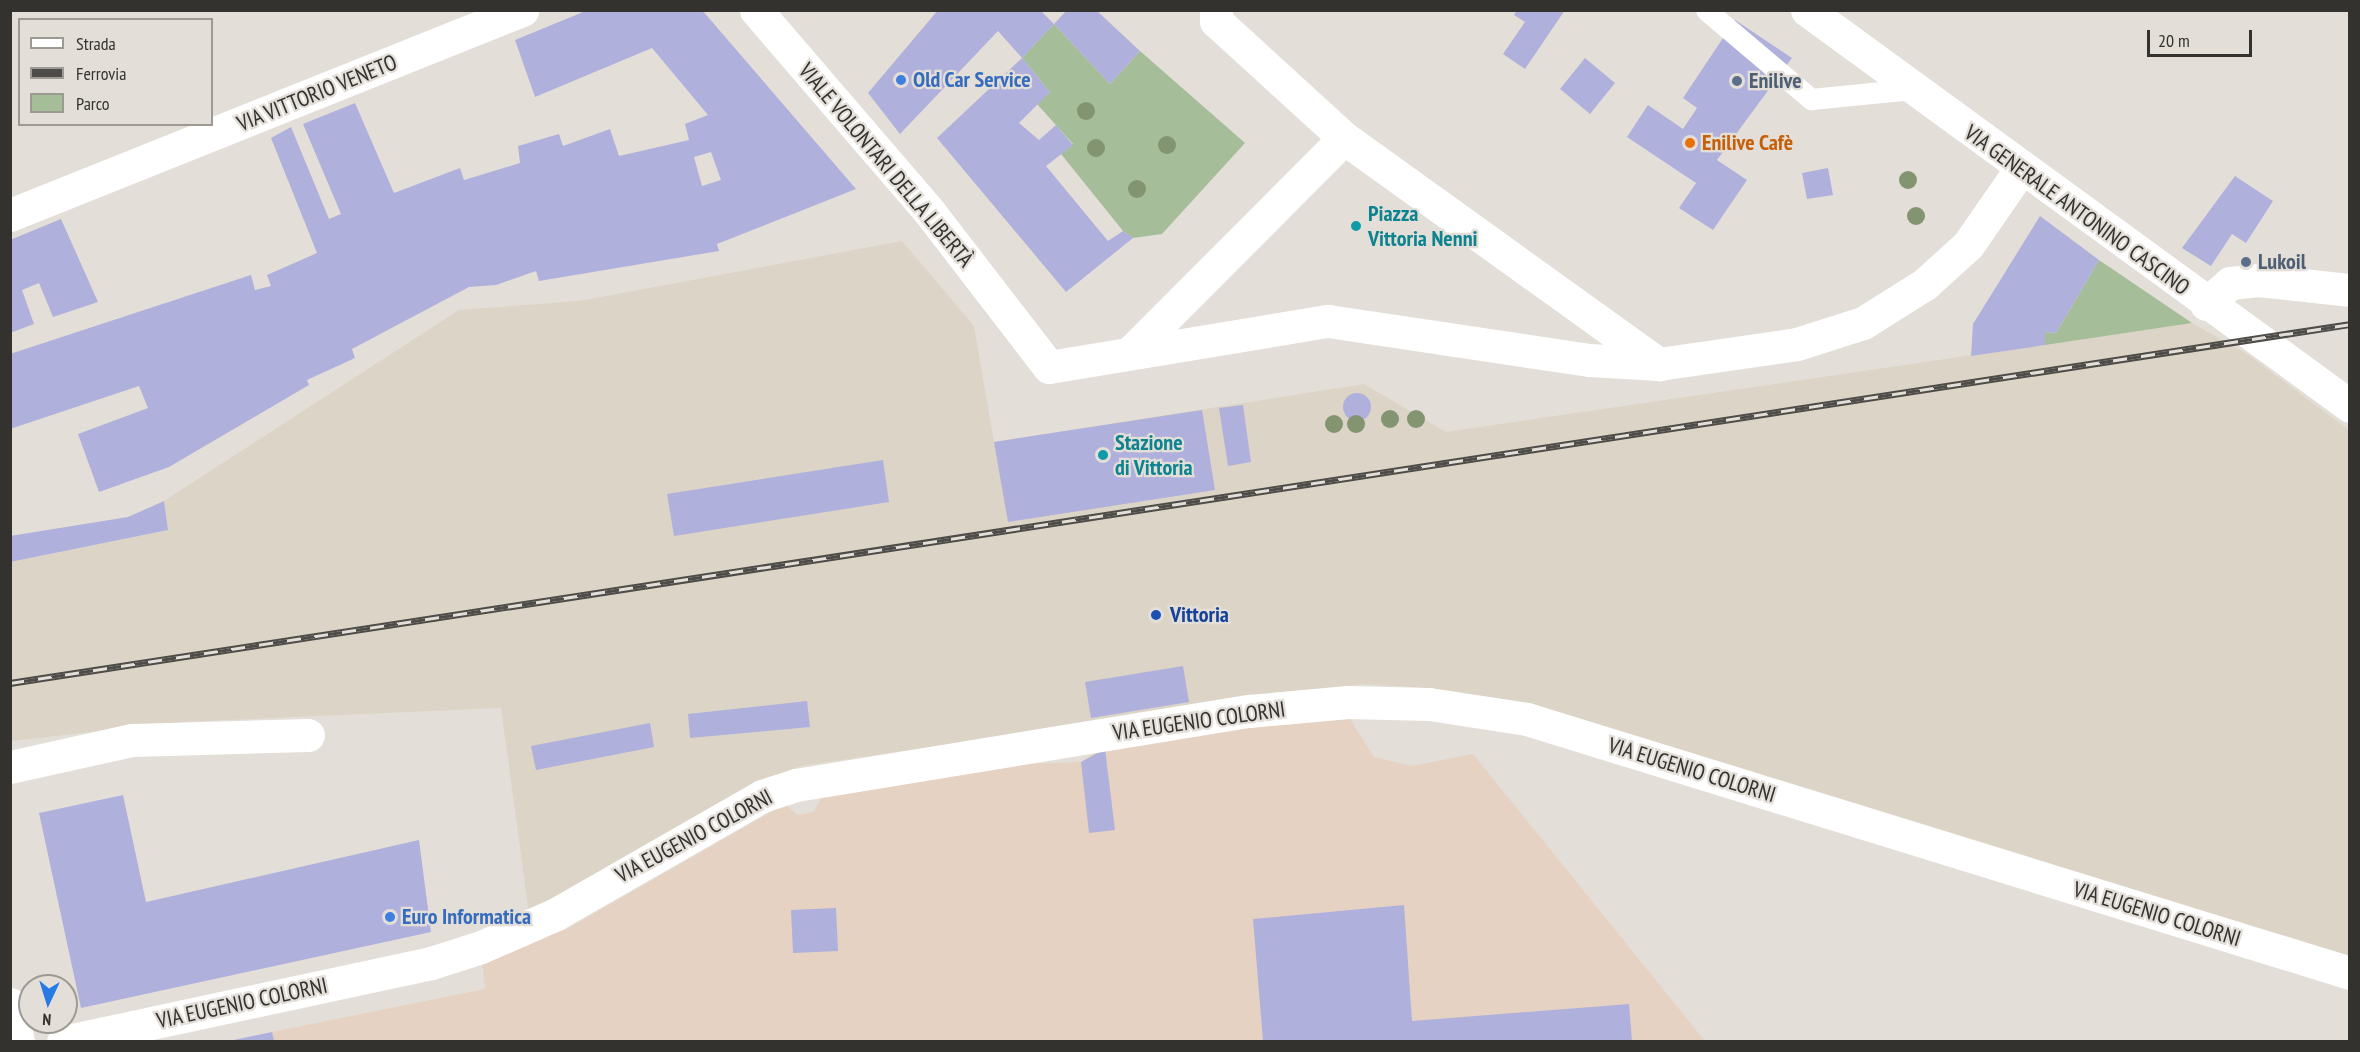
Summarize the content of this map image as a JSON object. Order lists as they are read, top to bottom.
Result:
{
  "streets": {
    "street": [
      "VIA VITTORIO VENETO",
      "VIALE VOLONTARI DELLA LIBERTÀ",
      "VIA GENERALE ANTONINO CASCINO",
      "VIA EUGENIO COLORNI"
    ]
  },
  "places": [
    "Old Car Service",
    "Enilive",
    "Enilive Cafè",
    "Piazza Vittoria Nenni",
    "Lukoil",
    "Stazione di Vittoria",
    "Vittoria",
    "Euro Informatica"
  ],
  "legend": ["Strada", "Ferrovia", "Parco"],
  "scale_bar": "20 m",
  "north": "bottom"
}
